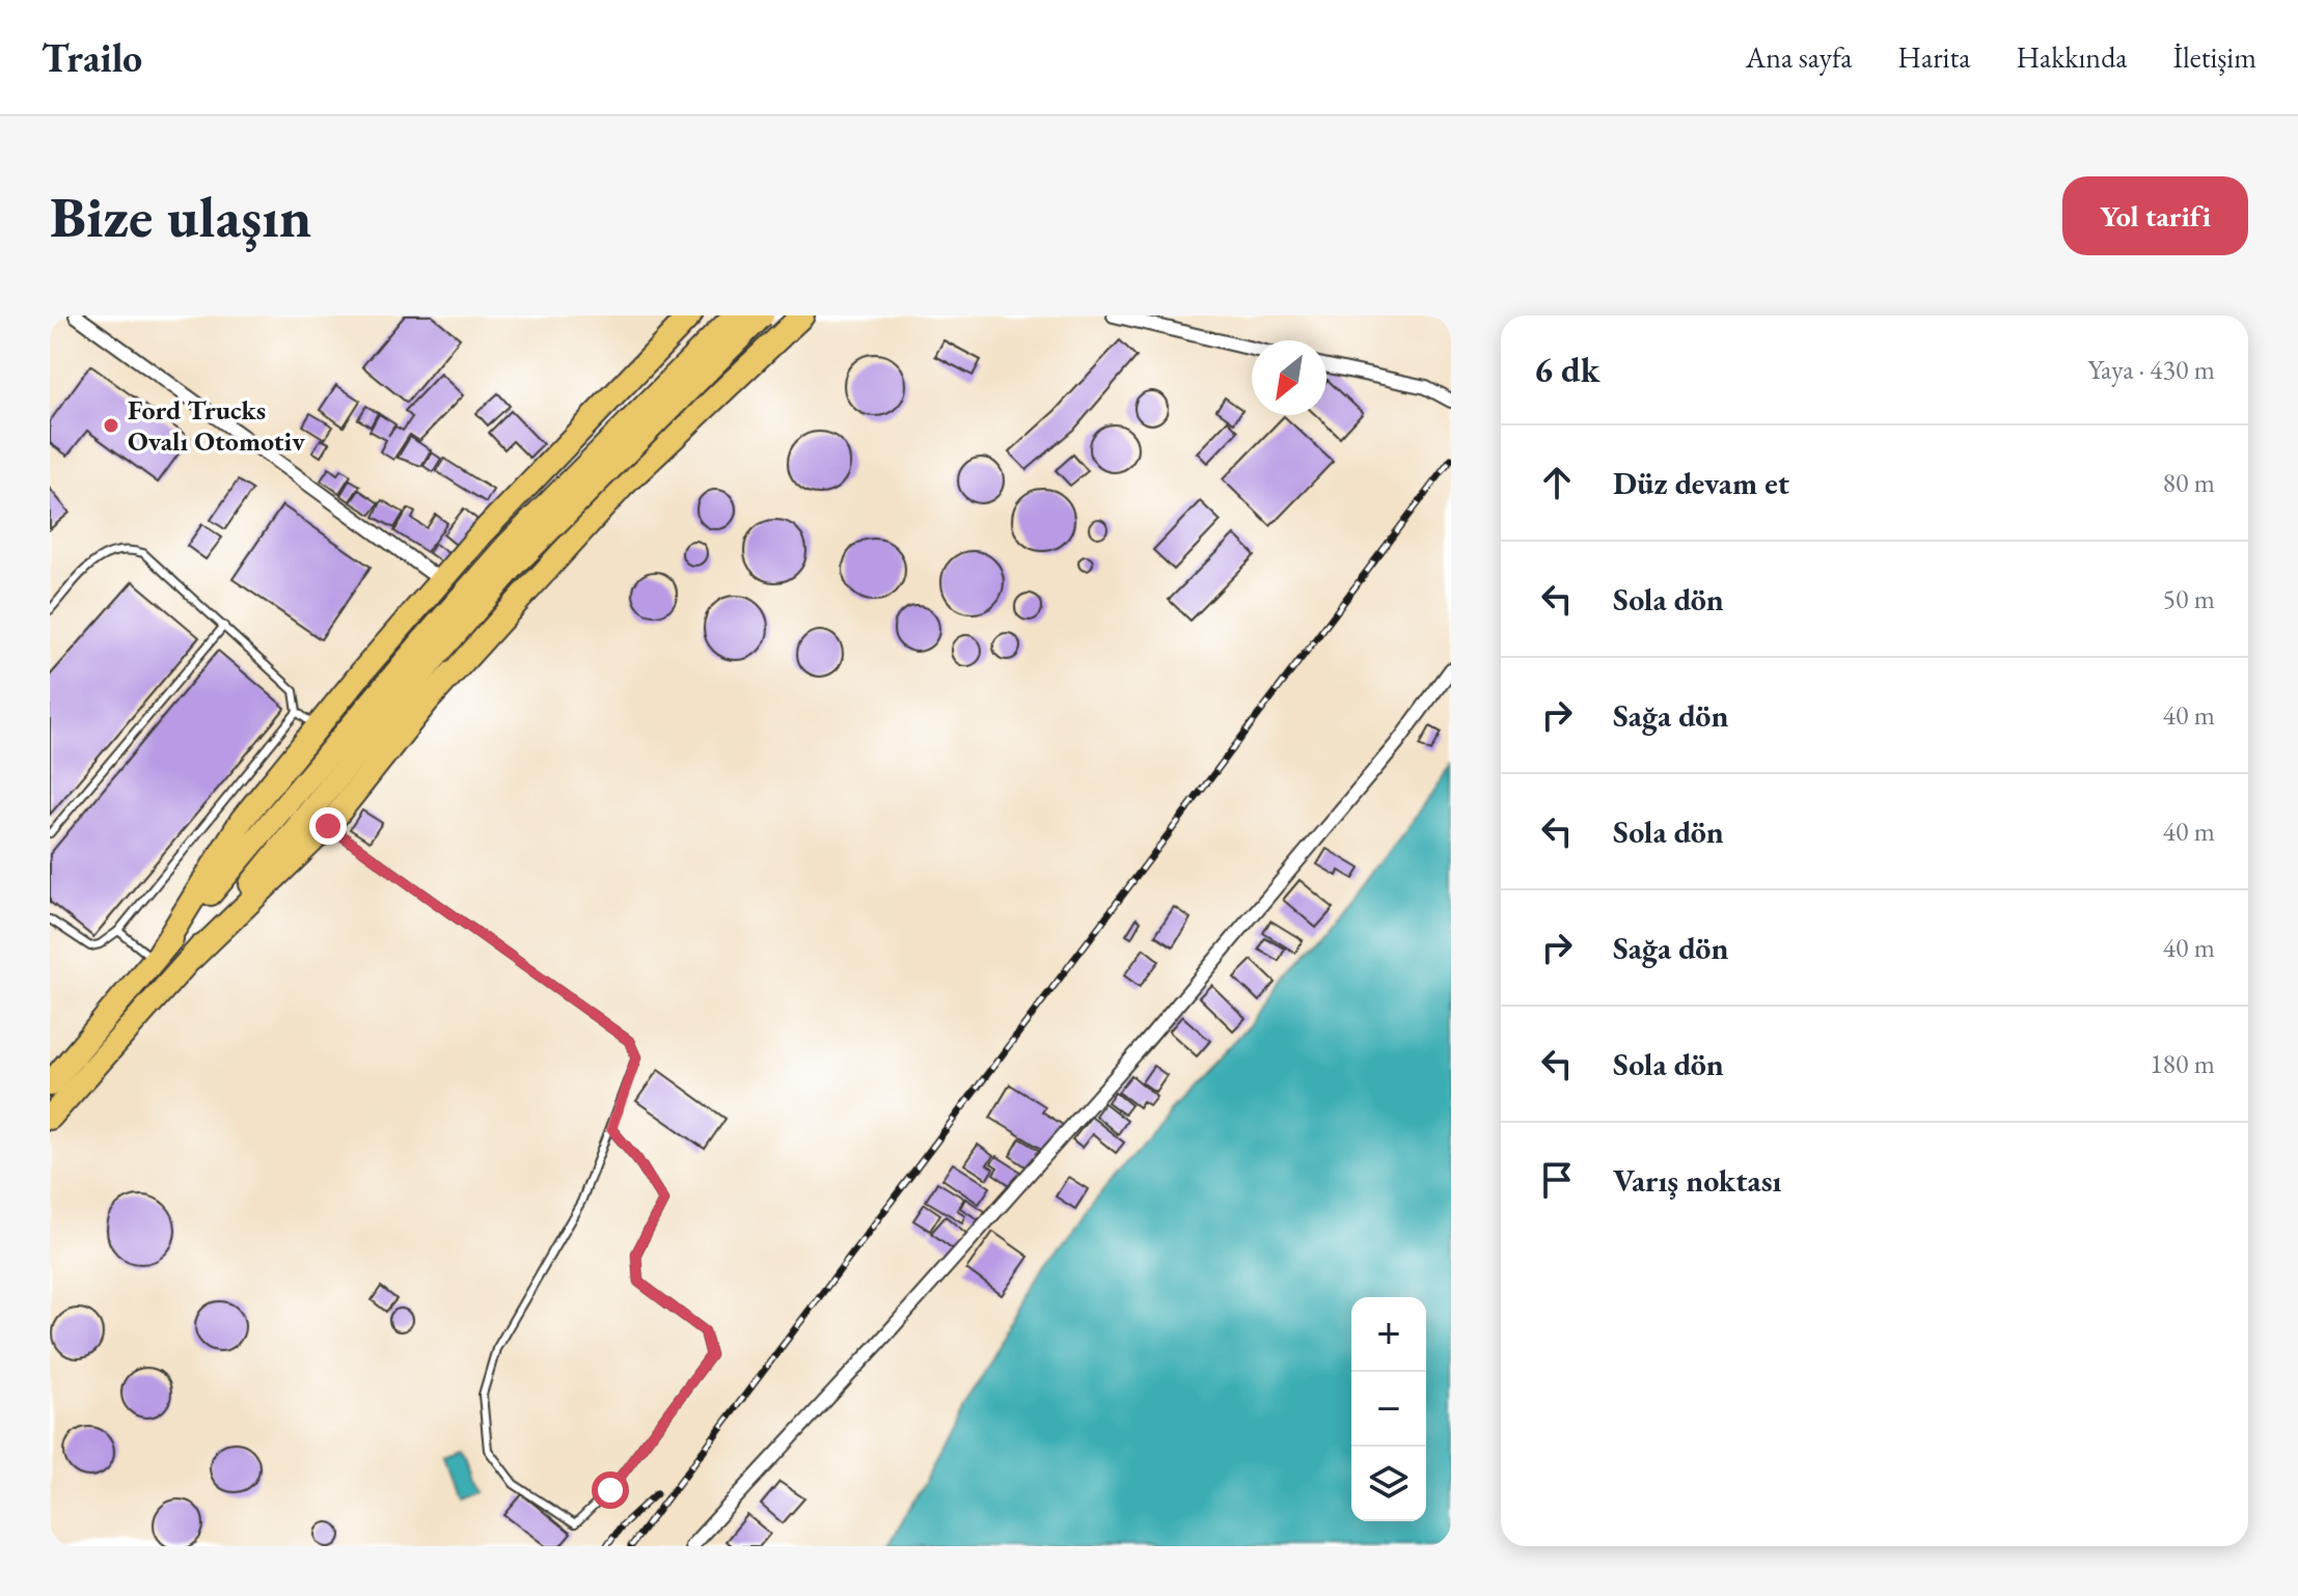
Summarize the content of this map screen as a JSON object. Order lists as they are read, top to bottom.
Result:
{
  "places": ["Ford Trucks Ovalı Otomotiv"],
  "north": "bottom left",
  "page": {
    "header": "Trailo",
    "nav": [
      "Ana sayfa",
      "Harita",
      "Hakkında",
      "İletişim"
    ],
    "buttons": "Yol tarifi",
    "title": "Bize ulaşın",
    "heading": ["6 dk", "Yaya · 430 m"],
    "list": [
      ["Düz devam et", "80 m"],
      ["Sola dön", "50 m"],
      ["Sağa dön", "40 m"],
      ["Sola dön", "40 m"],
      ["Sağa dön", "40 m"],
      ["Sola dön", "180 m"],
      "Varış noktası"
    ],
    "map_buttons": ["+", "−"]
  }
}
